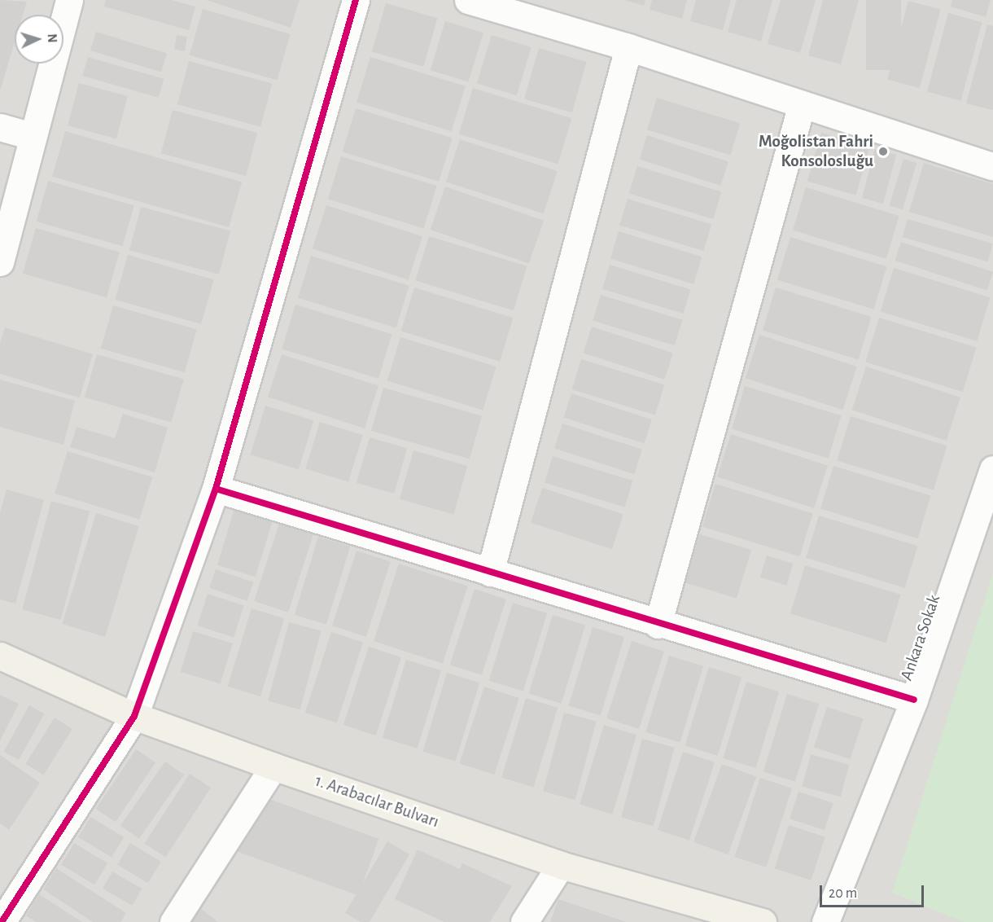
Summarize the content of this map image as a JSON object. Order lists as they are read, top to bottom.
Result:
{
  "streets": {
    "main road": ["1. Arabacılar Bulvarı"],
    "street": ["Ankara Sokak"]
  },
  "places": ["Moğolistan Fahri Konsolosluğu"],
  "scale_bar": "20 m",
  "north": "right"
}
